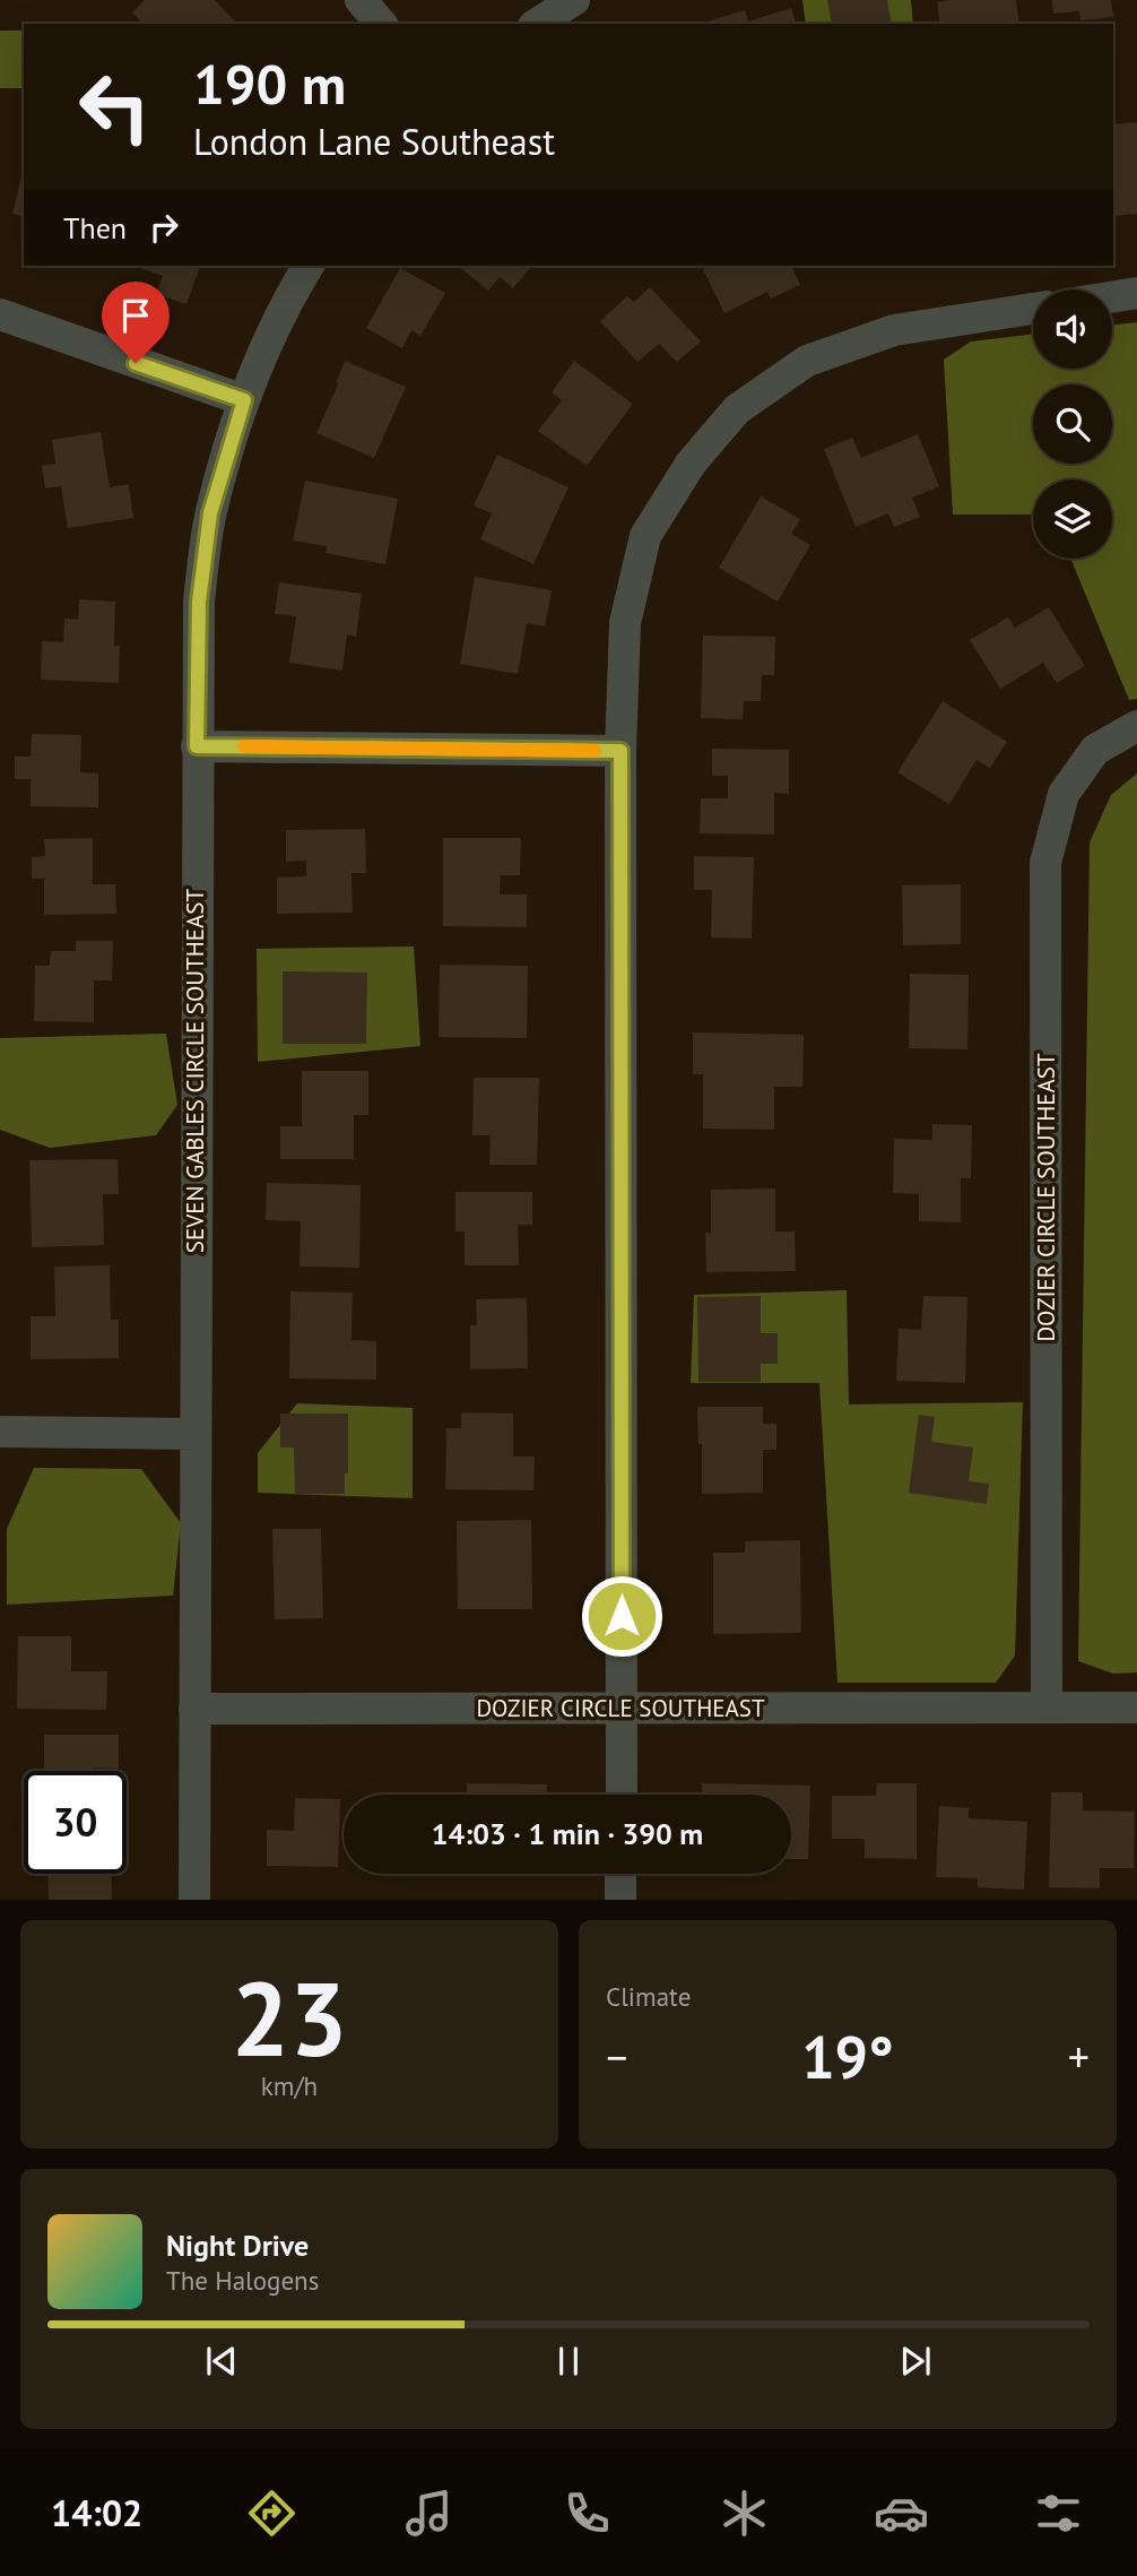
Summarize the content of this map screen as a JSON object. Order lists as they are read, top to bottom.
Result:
{
  "streets": {
    "street": ["SEVEN GABLES CIRCLE SOUTHEAST", "DOZIER CIRCLE SOUTHEAST"]
  },
  "crossings": [
    ["SEVEN GABLES CIRCLE SOUTHEAST", "DOZIER CIRCLE SOUTHEAST"]
  ],
  "page": {
    "turn": ["190 m", "London Lane Southeast"],
    "then": "Then",
    "limit": "30",
    "trip": "14:03 · 1 min · 390 m",
    "tile": [
      ["23", "km/h"],
      "Climate"
    ],
    "heat": ["−", "19°", "+"],
    "song": ["Night Drive", "The Halogens"],
    "tabs": "14:02"
  }
}
